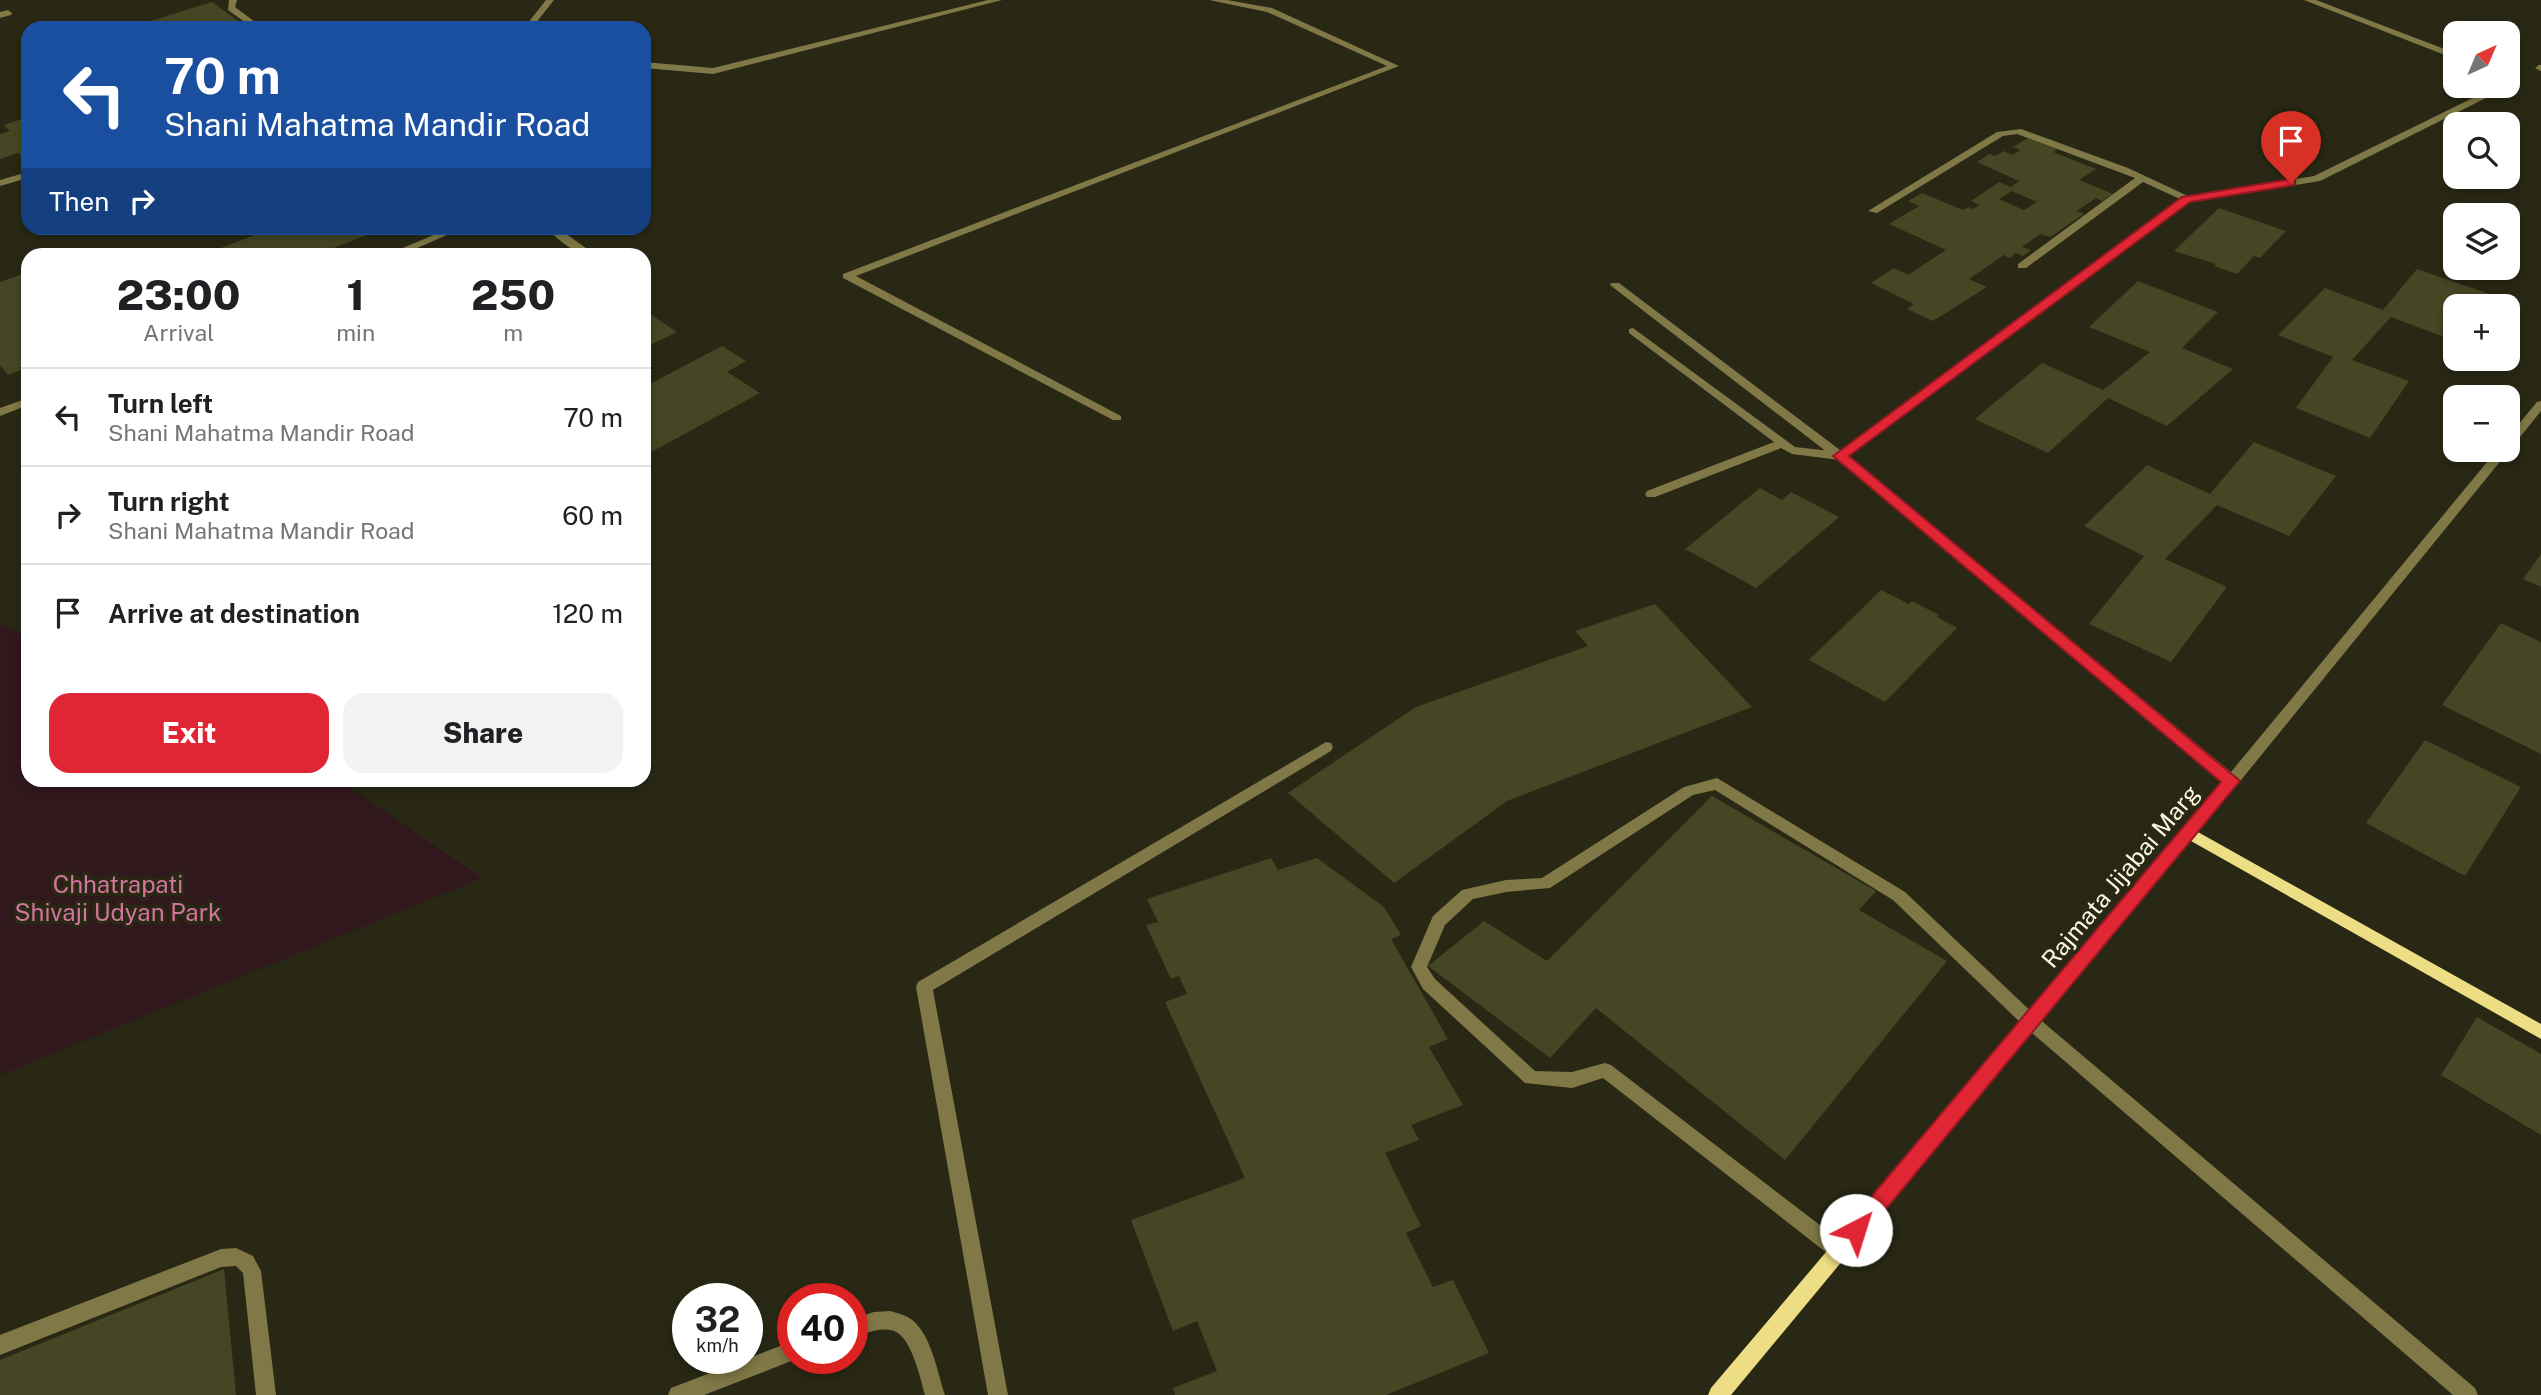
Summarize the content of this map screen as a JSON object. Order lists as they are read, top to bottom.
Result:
{
  "streets": {
    "street": ["Rajmata Jijabai Marg"]
  },
  "parks": ["Chhatrapati Shivaji Udyan Park"],
  "north": "top right",
  "page": {
    "map_buttons": ["+", "−"],
    "turn": ["70 m", "Shani Mahatma Mandir Road"],
    "then": "Then",
    "eta": [
      "23:00",
      "Arrival",
      "1",
      "min",
      "250",
      "m"
    ],
    "list": [
      {
        "name": "Turn left",
        "note": "Shani Mahatma Mandir Road",
        "value": "70 m"
      },
      {
        "name": "Turn right",
        "note": "Shani Mahatma Mandir Road",
        "value": "60 m"
      },
      {
        "name": "Arrive at destination",
        "value": "120 m"
      }
    ],
    "buttons": ["Exit", "Share"],
    "speed": "32 km/h",
    "limit": "40"
  }
}
